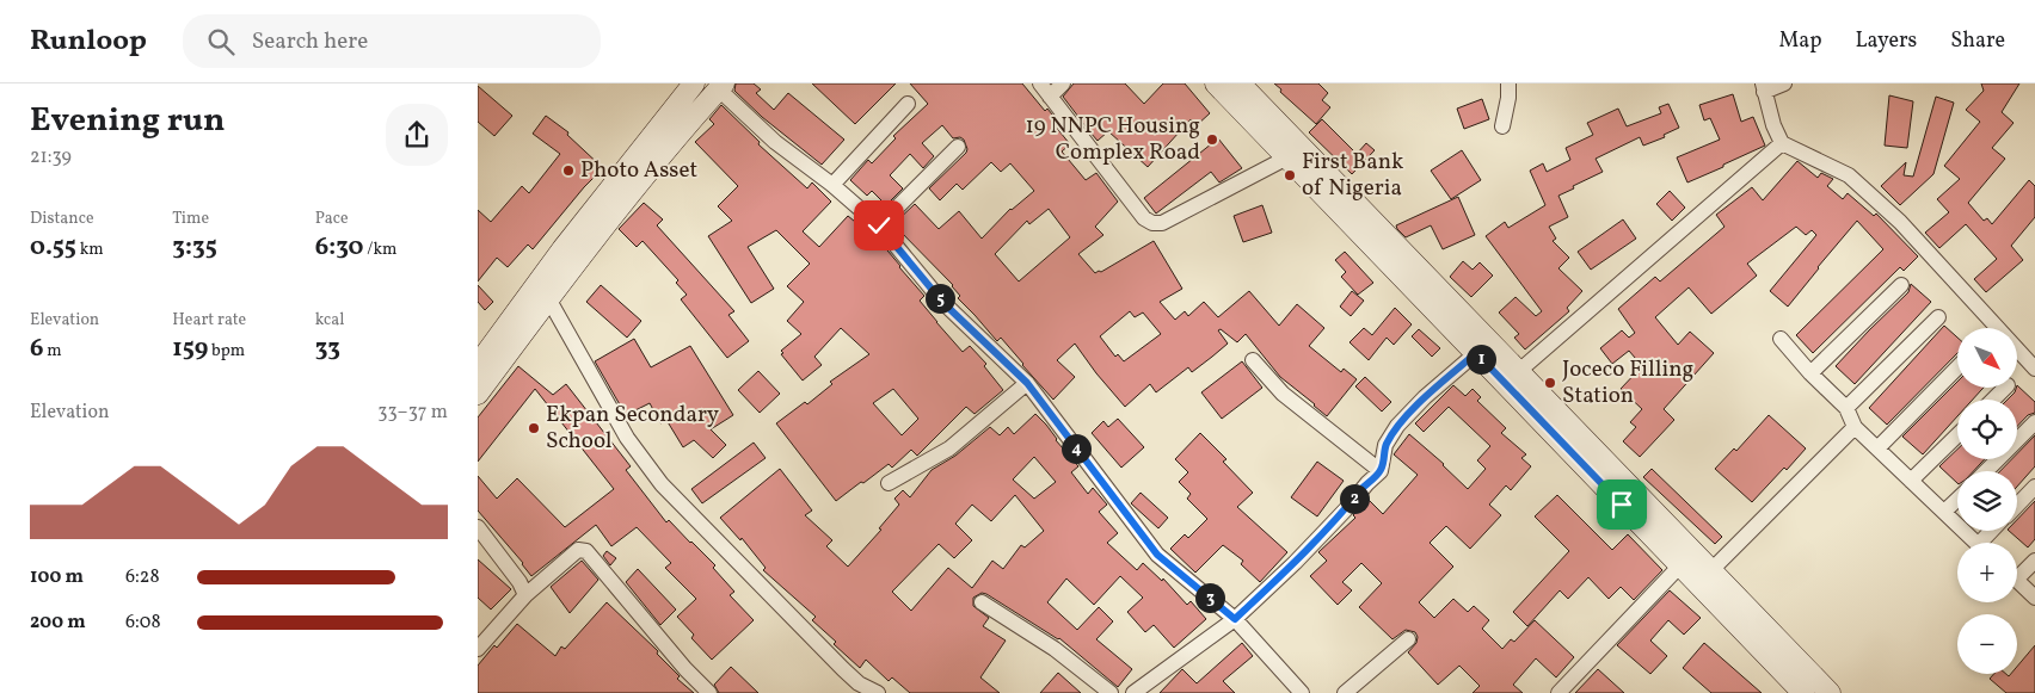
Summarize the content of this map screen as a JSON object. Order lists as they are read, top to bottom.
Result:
{
  "places": [
    "19 NNPC Housing Complex Road",
    "Photo Asset",
    "First Bank of Nigeria",
    "Joceco Filling Station",
    "Ekpan Secondary School"
  ],
  "north": "bottom right",
  "page": {
    "header": "Runloop",
    "search": "Search here",
    "nav": ["Map", "Layers", "Share"],
    "heading": ["Evening run", "21:39"],
    "stats": [
      ["Distance", "0.55 km"],
      ["Time", "3:35"],
      ["Pace", "6:30 /km"],
      ["Elevation", "6 m"],
      ["Heart rate", "159 bpm"],
      ["kcal", "33"]
    ],
    "pins": [
      "5",
      "1",
      "4",
      "2",
      "3"
    ],
    "map_buttons": ["+", "−"],
    "chart": ["Elevation", "33–37 m"],
    "list": [
      {
        "name": "100 m",
        "note": "6:28"
      },
      {
        "name": "200 m",
        "note": "6:08"
      }
    ]
  }
}
